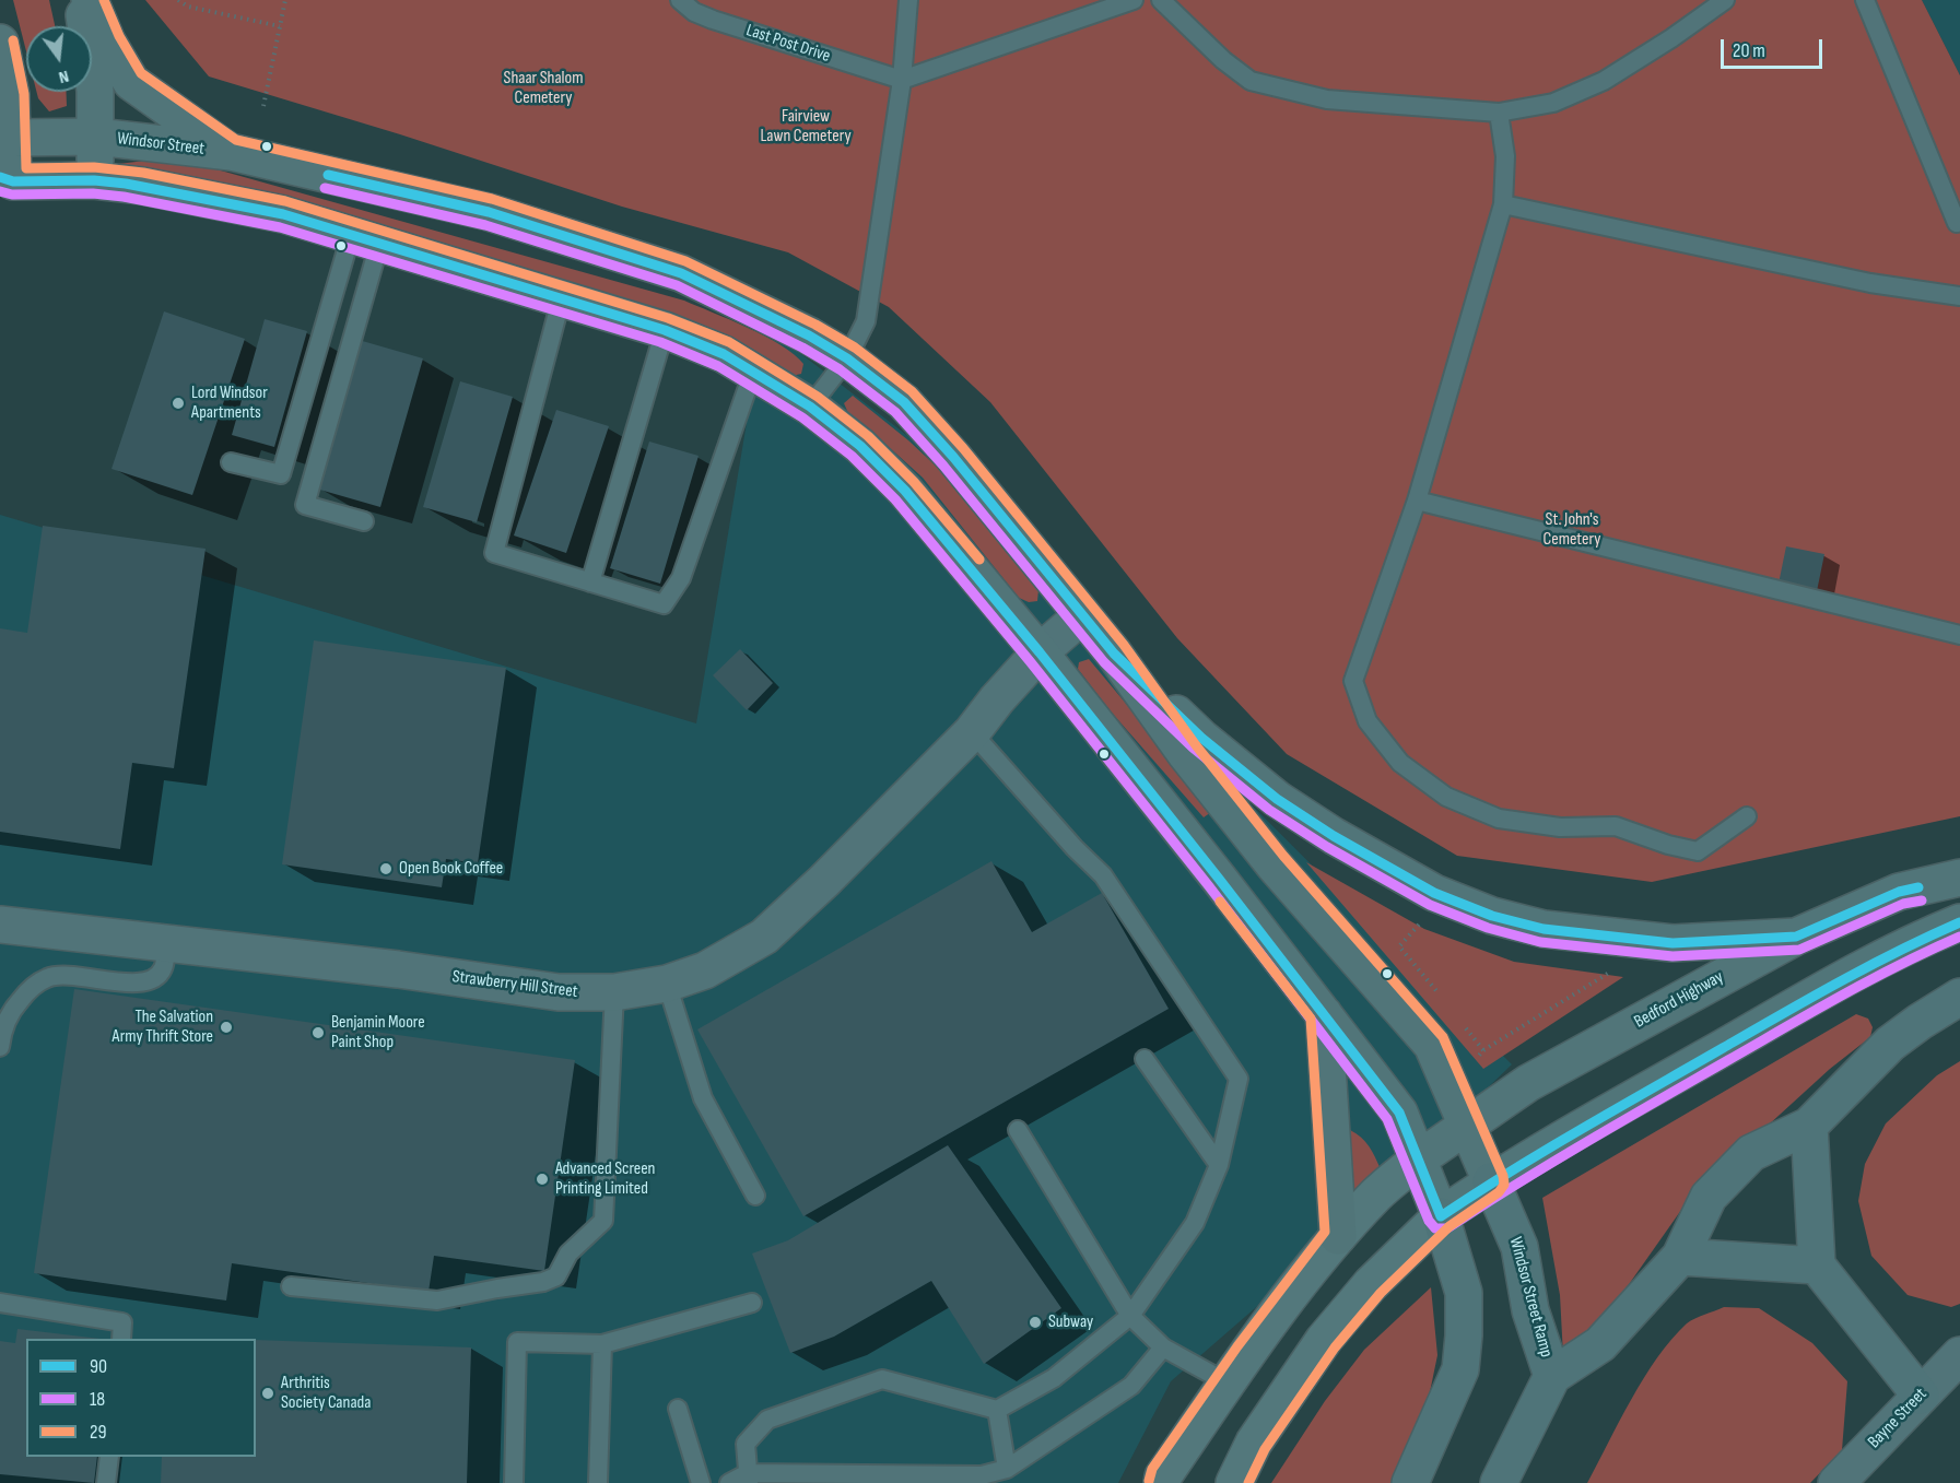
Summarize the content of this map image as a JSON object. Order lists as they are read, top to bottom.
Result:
{
  "streets": {
    "highway": ["Windsor Street Ramp"],
    "main road": ["Windsor Street", "Bedford Highway"],
    "street": ["Strawberry Hill Street", "Bayne Street"],
    "lane": ["Last Post Drive"]
  },
  "crossings": [
    ["Windsor Street", "Strawberry Hill Street"],
    ["Windsor Street", "Bedford Highway"],
    ["Windsor Street", "Windsor Street Ramp"]
  ],
  "parks": ["Shaar Shalom Cemetery", "Fairview Lawn Cemetery", "St. John's Cemetery"],
  "places": [
    "Lord Windsor Apartments",
    "Open Book Coffee",
    "The Salvation Army Thrift Store",
    "Benjamin Moore Paint Shop",
    "Advanced Screen Printing Limited",
    "Subway",
    "Arthritis Society Canada"
  ],
  "lines": ["transit line 29", "transit line 90", "transit line 18"],
  "legend": ["90", "18", "29"],
  "scale_bar": "20 m",
  "north": "bottom"
}
